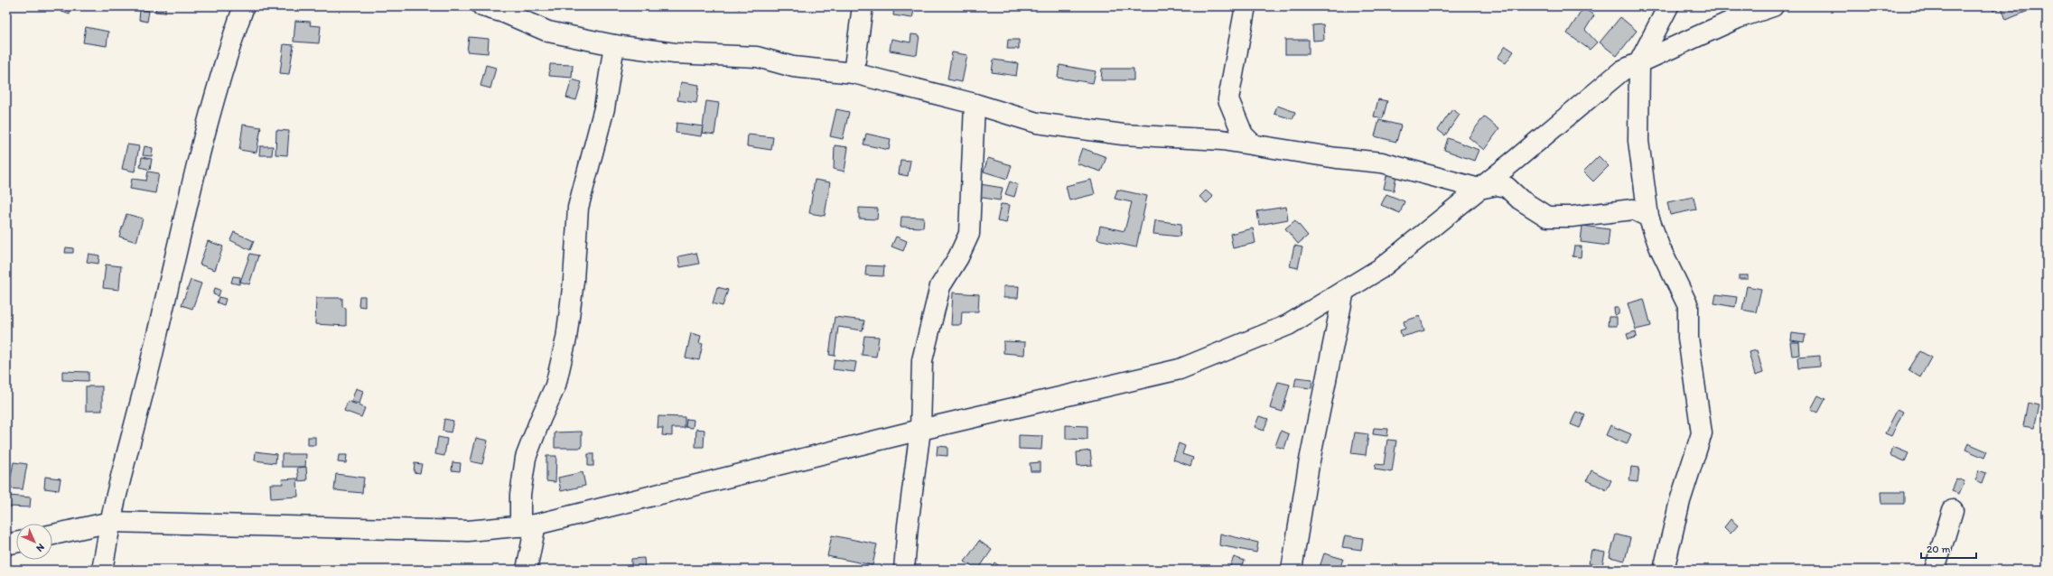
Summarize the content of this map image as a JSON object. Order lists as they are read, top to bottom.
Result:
{
  "scale_bar": "20 m",
  "north": "bottom right"
}
